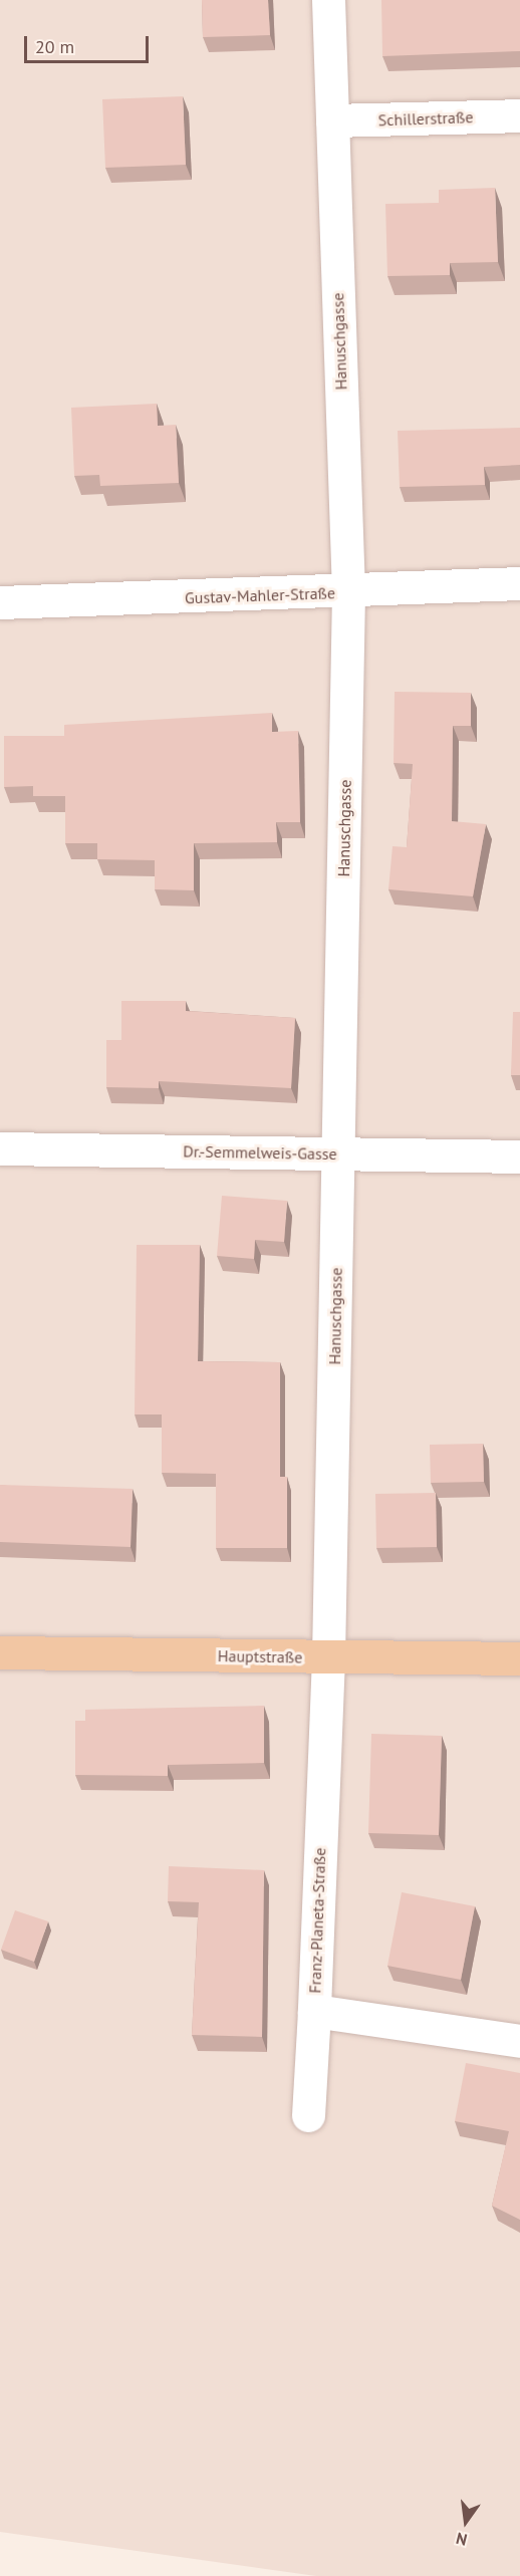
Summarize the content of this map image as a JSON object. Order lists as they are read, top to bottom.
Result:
{
  "streets": {
    "main road": ["Hauptstraße"],
    "street": [
      "Schillerstraße",
      "Hanuschgasse",
      "Gustav-Mahler-Straße",
      "Dr.-Semmelweis-Gasse",
      "Franz-Planeta-Straße"
    ]
  },
  "crossings": [
    ["Schillerstraße", "Hanuschgasse"],
    ["Hanuschgasse", "Gustav-Mahler-Straße"],
    ["Hanuschgasse", "Dr.-Semmelweis-Gasse"],
    ["Hanuschgasse", "Hauptstraße"],
    ["Hanuschgasse", "Franz-Planeta-Straße"],
    ["Hauptstraße", "Franz-Planeta-Straße"]
  ],
  "scale_bar": "20 m",
  "north": "bottom"
}
